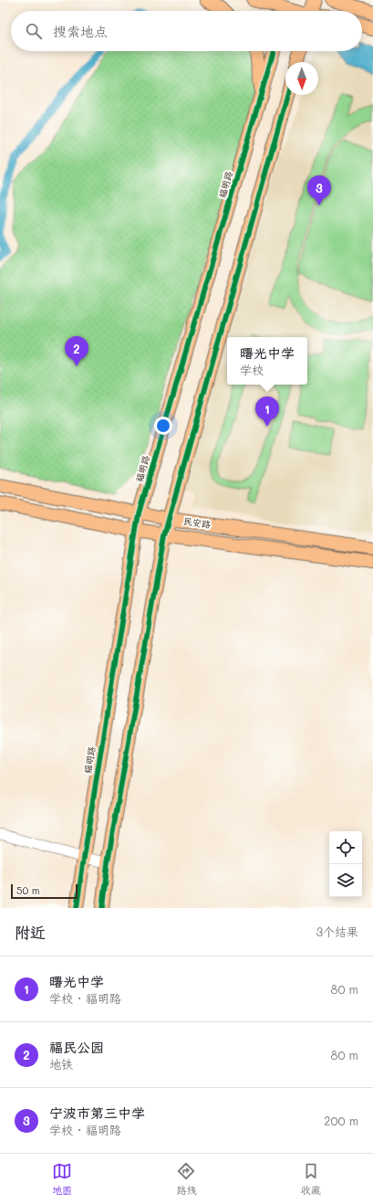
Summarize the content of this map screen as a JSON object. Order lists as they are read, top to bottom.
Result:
{
  "streets": {
    "main road": ["福明路", "民安路"]
  },
  "crossings": [
    ["福明路", "民安路"]
  ],
  "scale_bar": "50 m",
  "north": "bottom",
  "page": {
    "search": "搜索地点",
    "pins": ["3", "2", "1"],
    "popup": ["曙光中学", "学校"],
    "scale": "50 m",
    "heading": ["附近", "3个结果"],
    "list": [
      {
        "mark": "1",
        "name": "曙光中学",
        "note": "学校 · 福明路",
        "value": "80 m"
      },
      {
        "mark": "2",
        "name": "福民公园",
        "note": "地铁",
        "value": "80 m"
      },
      {
        "mark": "3",
        "name": "宁波市第三中学",
        "note": "学校 · 福明路",
        "value": "200 m"
      }
    ],
    "nav": ["地图", "路线", "收藏"]
  }
}
